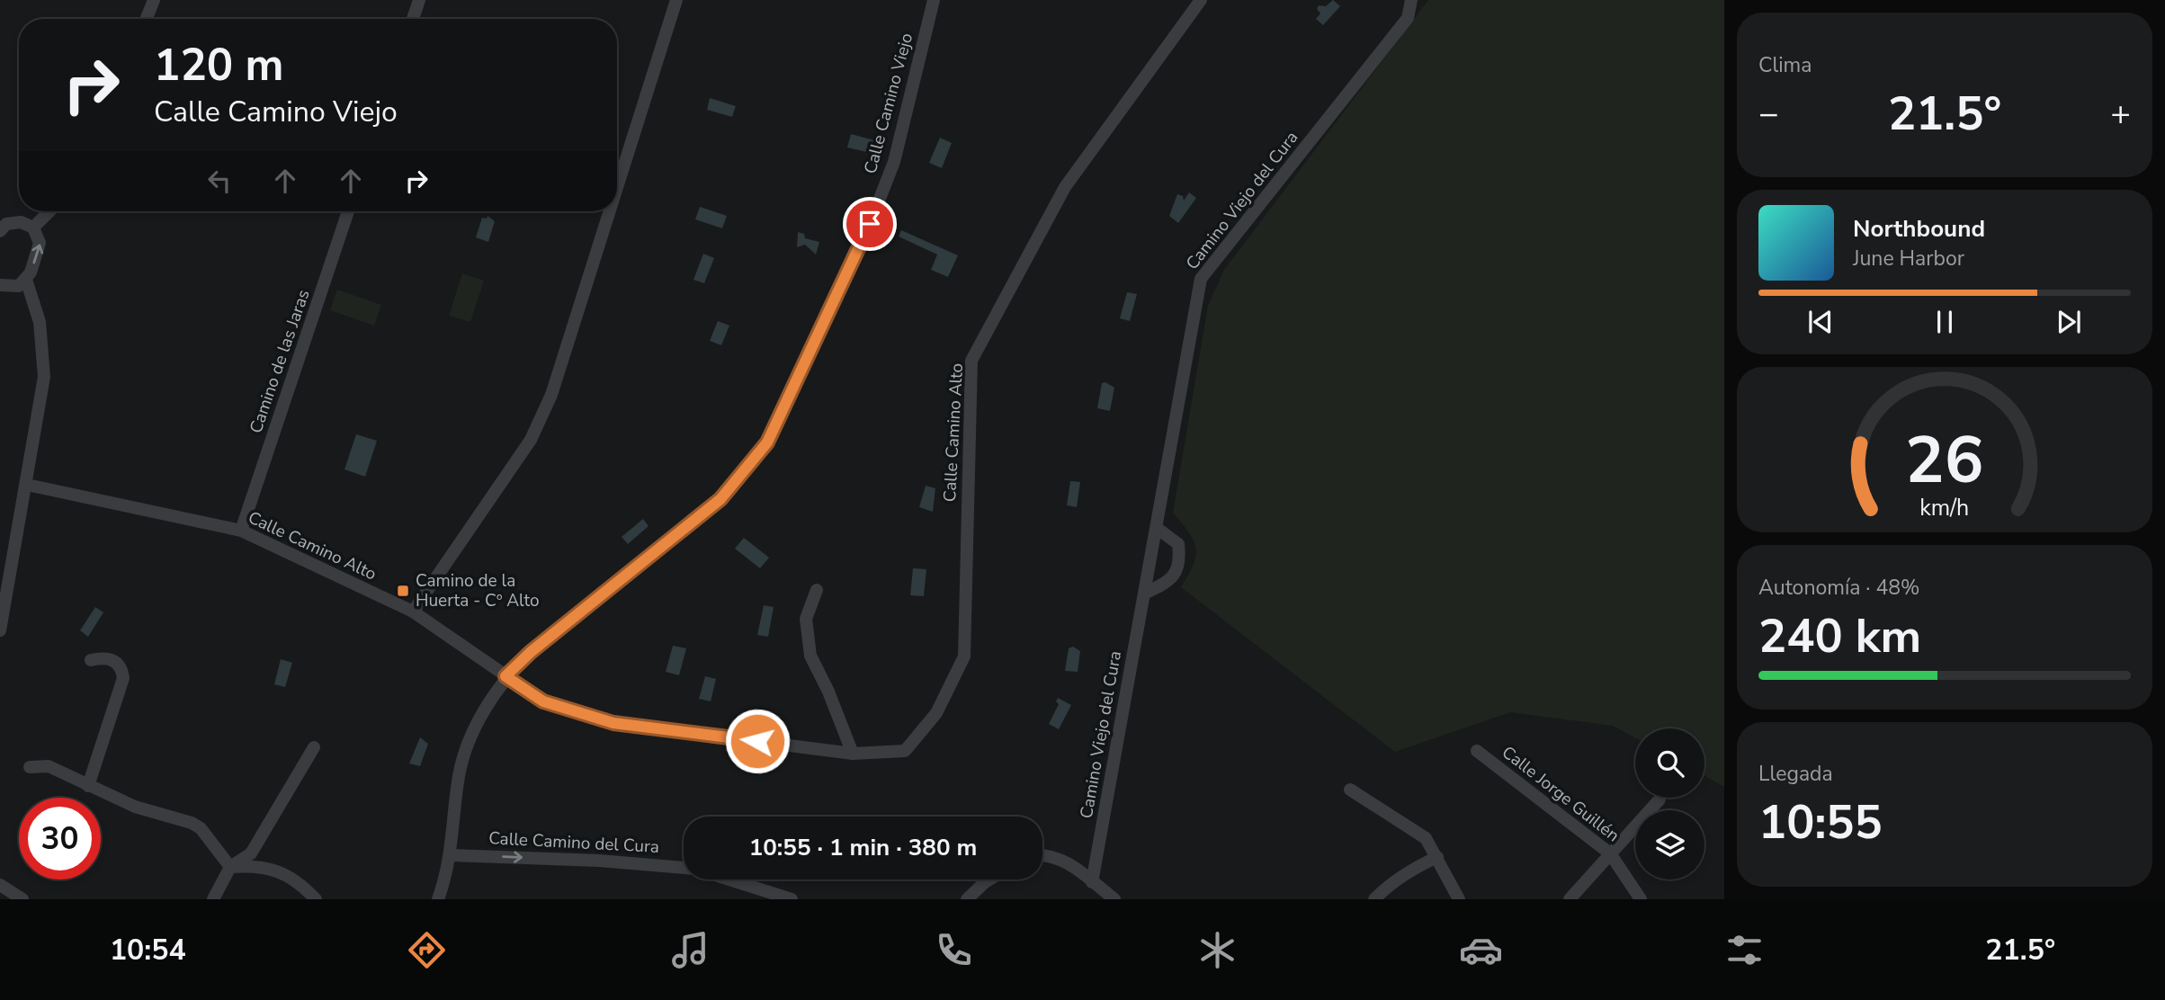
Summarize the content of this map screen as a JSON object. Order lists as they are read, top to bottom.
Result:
{
  "streets": {
    "street": [
      "Calle Camino Viejo",
      "Camino Viejo del Cura",
      "Camino de las Jaras",
      "Calle Camino Alto",
      "Calle Jorge Guillén",
      "Calle Camino del Cura"
    ]
  },
  "crossings": [
    ["Calle Camino Viejo", "Calle Camino Alto"],
    ["Calle Camino Viejo", "Calle Camino del Cura"],
    ["Camino de las Jaras", "Calle Camino Alto"]
  ],
  "one_way": ["Calle Camino del Cura"],
  "places": {
    "transit": ["Camino de la Huerta - Cº Alto"]
  },
  "page": {
    "tile": [
      "Clima",
      ["Autonomía · 48%", "240 km"],
      ["Llegada", "10:55"]
    ],
    "turn": ["120 m", "Calle Camino Viejo"],
    "heat": ["−", "21.5°", "+"],
    "song": ["Northbound", "June Harbor"],
    "limit": "30",
    "trip": "10:55 · 1 min · 380 m",
    "tabs": ["10:54", "21.5°"],
    "gauge": ["26", "km/h"]
  }
}
